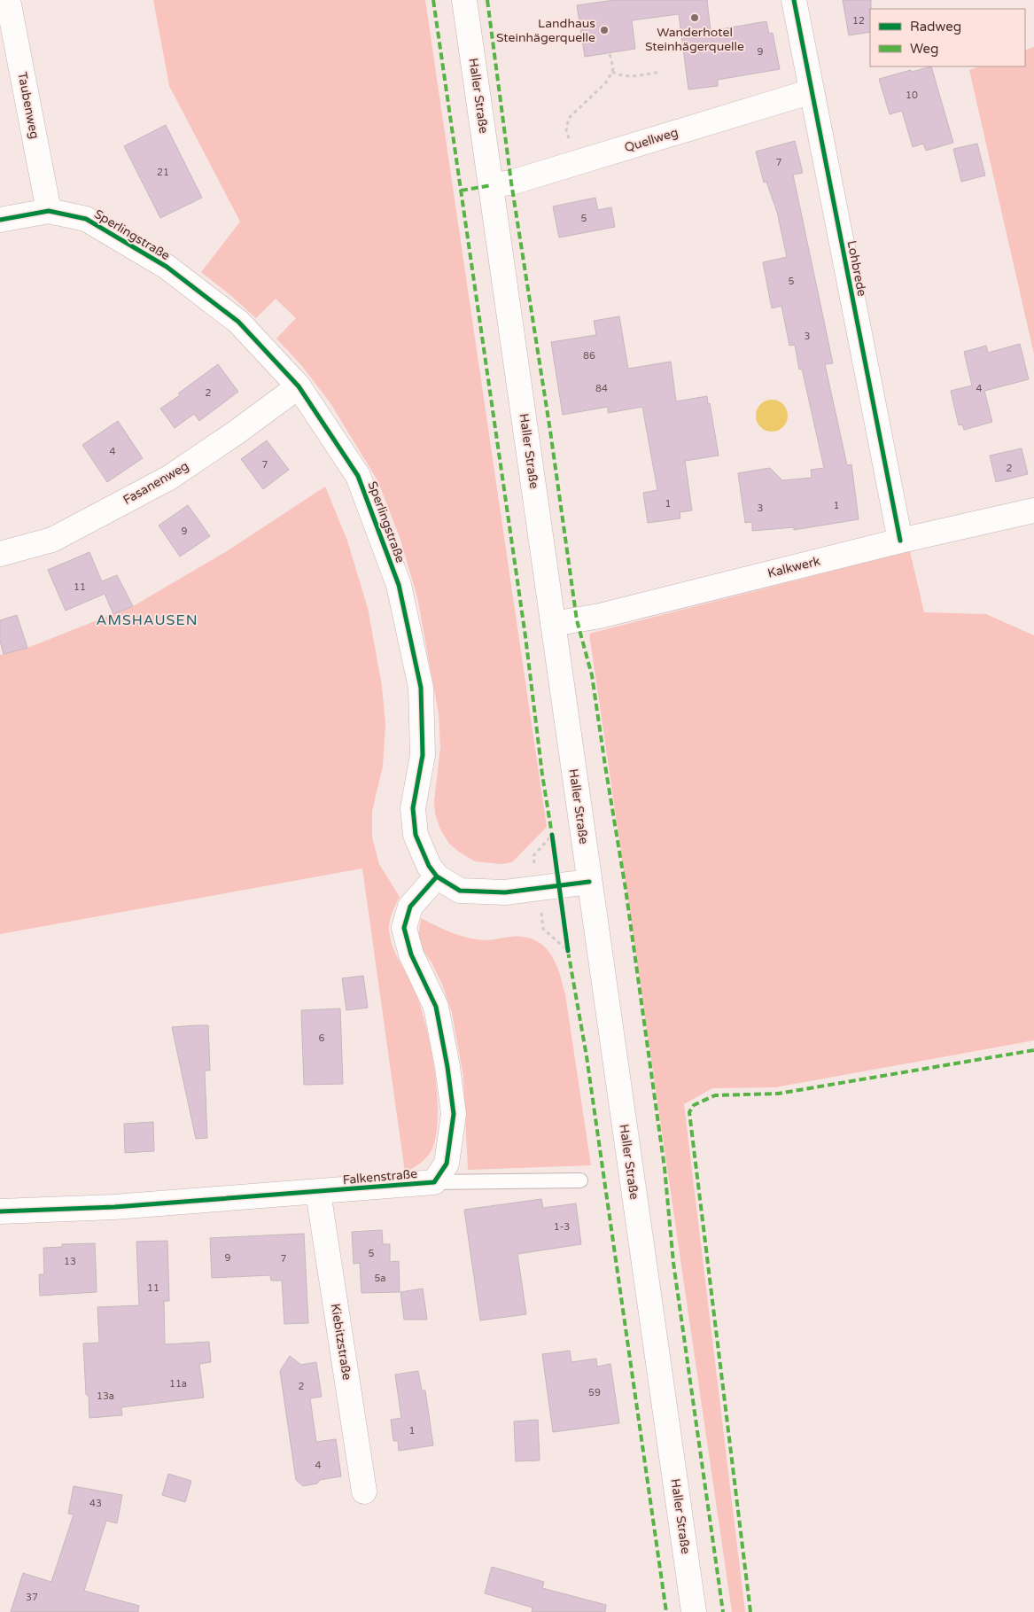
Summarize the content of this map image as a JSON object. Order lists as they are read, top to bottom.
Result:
{
  "streets": {
    "street": [
      "Haller Straße",
      "Taubenweg",
      "Quellweg",
      "Sperlingstraße",
      "Lohbrede",
      "Fasanenweg",
      "Kalkwerk",
      "Falkenstraße",
      "Kiebitzstraße"
    ]
  },
  "crossings": [
    ["Haller Straße", "Quellweg"],
    ["Haller Straße", "Sperlingstraße"],
    ["Haller Straße", "Kalkwerk"],
    ["Taubenweg", "Sperlingstraße"],
    ["Quellweg", "Lohbrede"],
    ["Sperlingstraße", "Fasanenweg"],
    ["Sperlingstraße", "Falkenstraße"],
    ["Lohbrede", "Kalkwerk"],
    ["Falkenstraße", "Kiebitzstraße"]
  ],
  "districts": ["AMSHAUSEN"],
  "places": ["Wanderhotel Steinhägerquelle", "Landhaus Steinhägerquelle"],
  "house_numbers": [
    "12",
    "9",
    "10",
    "7",
    "21",
    "5",
    "5",
    "3",
    "86",
    "84",
    "4",
    "2",
    "4",
    "7",
    "2",
    "1",
    "1",
    "3",
    "9",
    "11",
    "6",
    "1-3",
    "5",
    "9",
    "7",
    "13",
    "5a",
    "11",
    "11a",
    "2",
    "59",
    "13a",
    "1",
    "4",
    "43",
    "37"
  ],
  "legend": ["Radweg", "Weg"]
}
